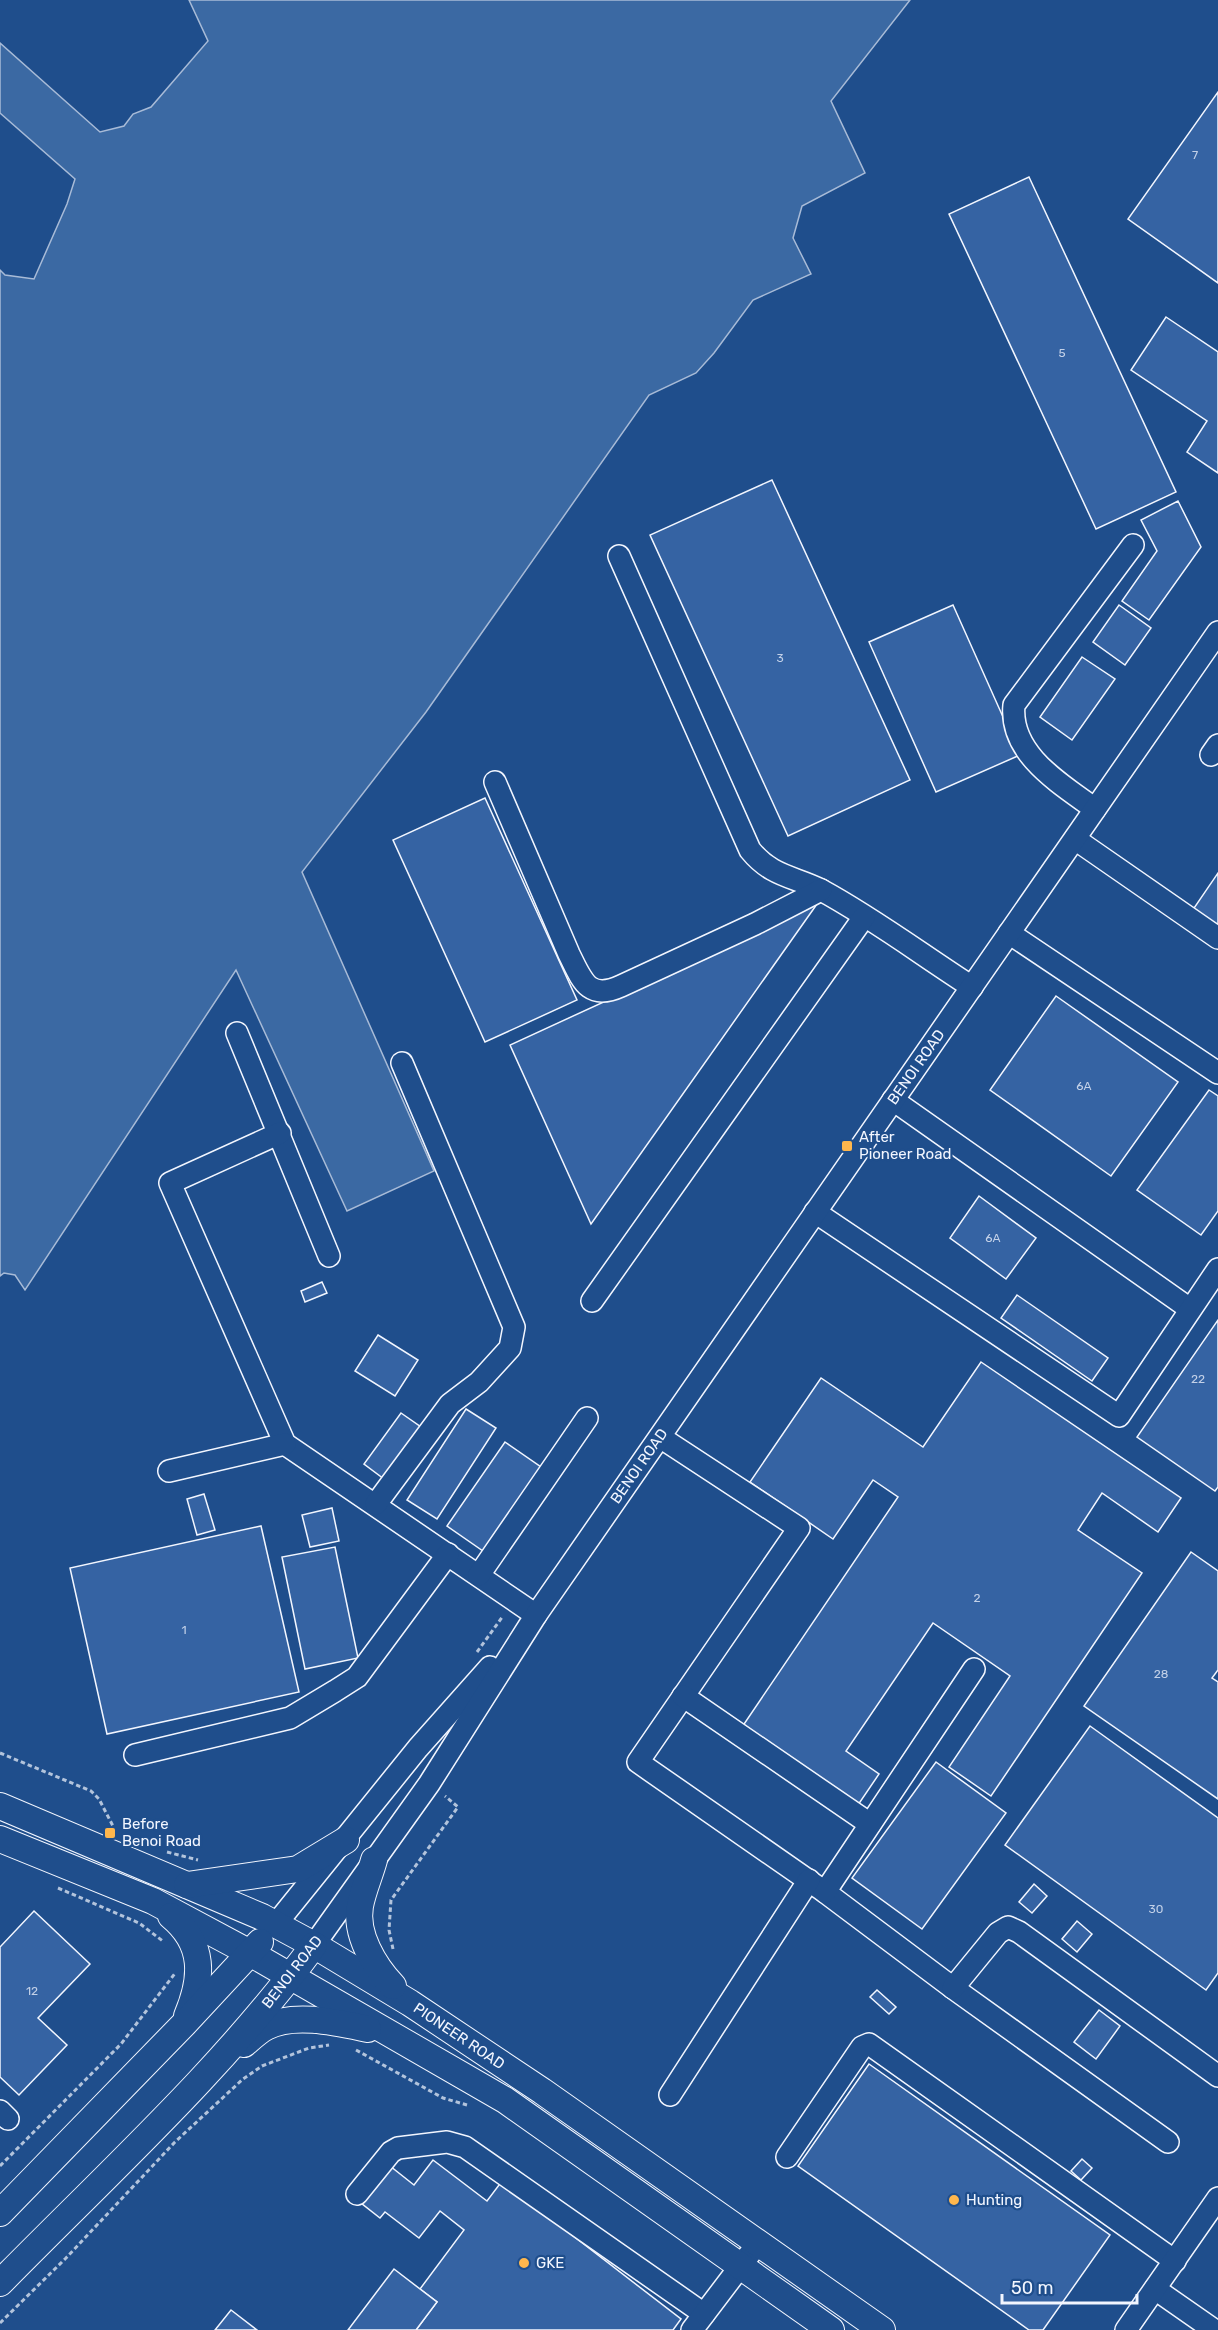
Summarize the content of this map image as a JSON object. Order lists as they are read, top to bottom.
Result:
{
  "streets": {
    "main road": ["BENOI ROAD", "PIONEER ROAD"]
  },
  "crossings": [
    ["BENOI ROAD", "PIONEER ROAD"]
  ],
  "places": {
    "transit": ["After Pioneer Road", "Before Benoi Road"],
    "other": ["Hunting", "GKE"]
  },
  "house_numbers": [
    "7",
    "5",
    "3",
    "6A",
    "6A",
    "22",
    "2",
    "1",
    "28",
    "30",
    "12"
  ],
  "scale_bar": "50 m"
}
